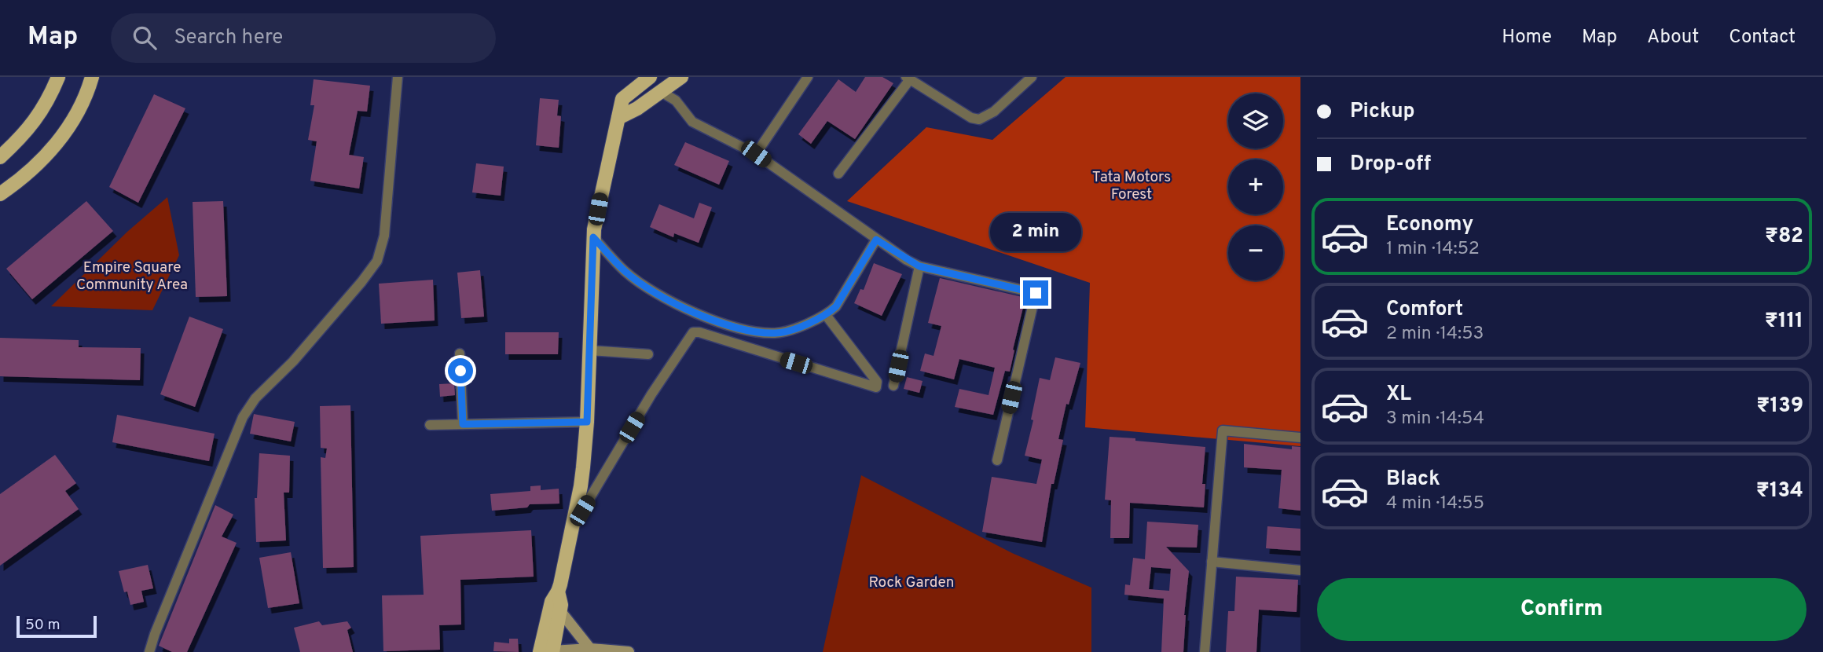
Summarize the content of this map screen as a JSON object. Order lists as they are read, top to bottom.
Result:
{
  "parks": ["Tata Motors Forest", "Empire Square Community Area", "Rock Garden"],
  "scale_bar": "50 m",
  "page": {
    "header": "Map",
    "search": "Search here",
    "nav": [
      "Home",
      "Map",
      "About",
      "Contact"
    ],
    "banner": ["Pickup", "Drop-off"],
    "map_buttons": ["+", "−"],
    "list": [
      {
        "name": "Economy",
        "note": "1 min · 14:52",
        "value": "₹82"
      },
      {
        "name": "Comfort",
        "note": "2 min · 14:53",
        "value": "₹111"
      },
      {
        "name": "XL",
        "note": "3 min · 14:54",
        "value": "₹139"
      },
      {
        "name": "Black",
        "note": "4 min · 14:55",
        "value": "₹134"
      }
    ],
    "bubble": "2 min",
    "buttons": "Confirm",
    "scale": "50 m"
  }
}
